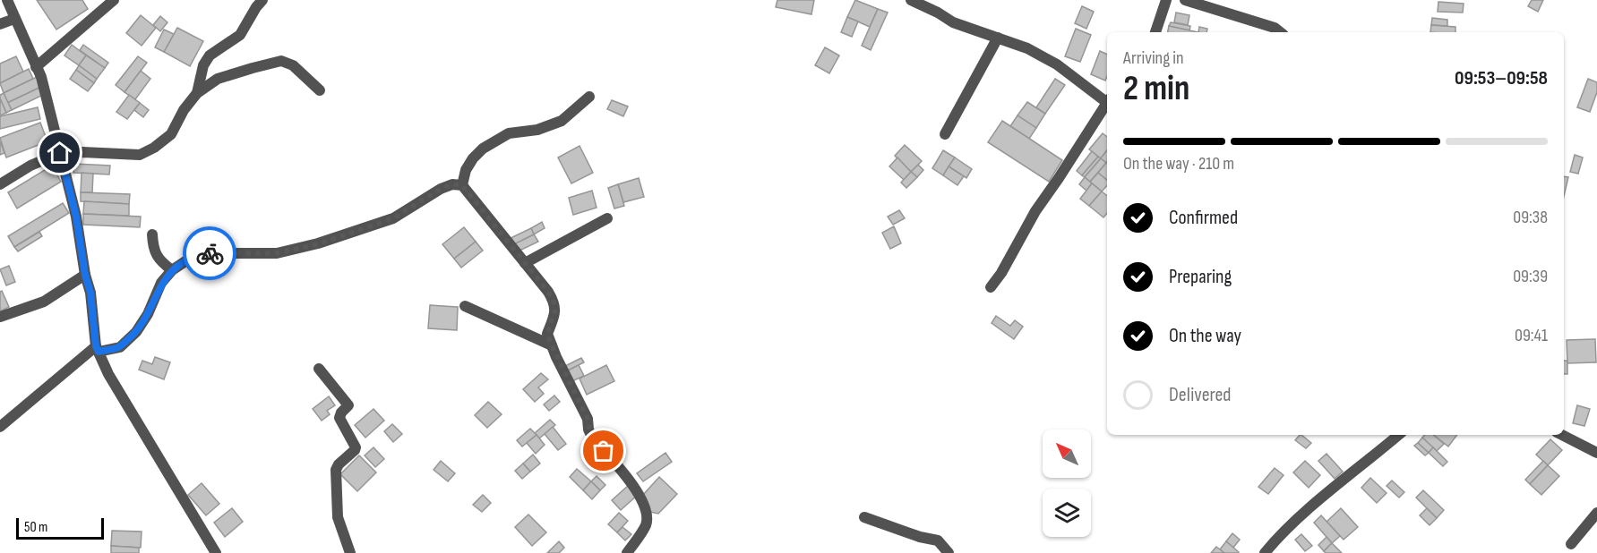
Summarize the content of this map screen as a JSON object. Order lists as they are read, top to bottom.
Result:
{
  "scale_bar": "50 m",
  "north": "top left",
  "page": {
    "heading": ["2 min", "Arriving in", "09:53–09:58"],
    "bar": "On the way · 210 m",
    "list": [
      ["Confirmed", "09:38"],
      ["Preparing", "09:39"],
      ["On the way", "09:41"],
      "Delivered"
    ],
    "scale": "50 m"
  }
}
